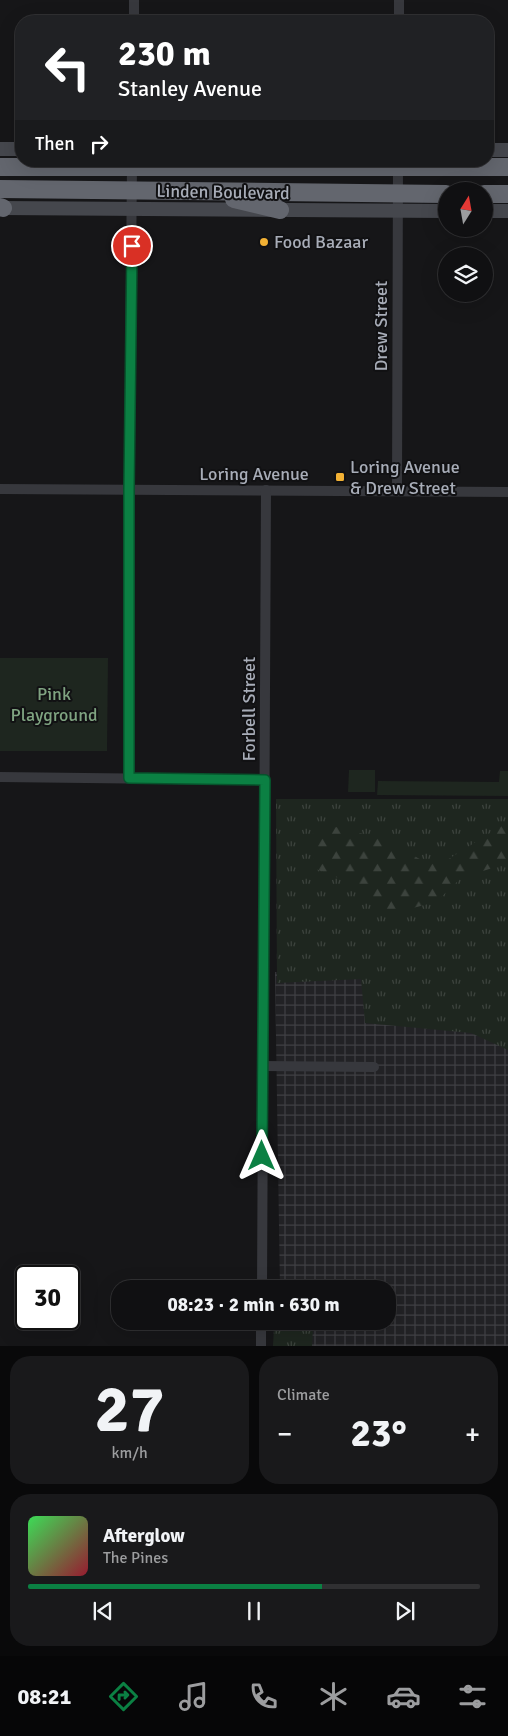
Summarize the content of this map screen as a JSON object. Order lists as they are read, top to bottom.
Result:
{
  "streets": {
    "highway": ["Linden Boulevard"],
    "street": ["Drew Street", "Loring Avenue", "Forbell Street"]
  },
  "crossings": [
    ["Linden Boulevard", "Drew Street"],
    ["Drew Street", "Loring Avenue"],
    ["Loring Avenue", "Forbell Street"]
  ],
  "parks": ["Pink Playground"],
  "places": {
    "other": ["Food Bazaar"],
    "transit": ["Loring Avenue & Drew Street"]
  },
  "north": "top",
  "page": {
    "turn": ["230 m", "Stanley Avenue"],
    "then": "Then",
    "limit": "30",
    "trip": "08:23 · 2 min · 630 m",
    "tile": [
      ["27", "km/h"],
      "Climate"
    ],
    "heat": ["−", "23°", "+"],
    "song": ["Afterglow", "The Pines"],
    "tabs": "08:21"
  }
}
